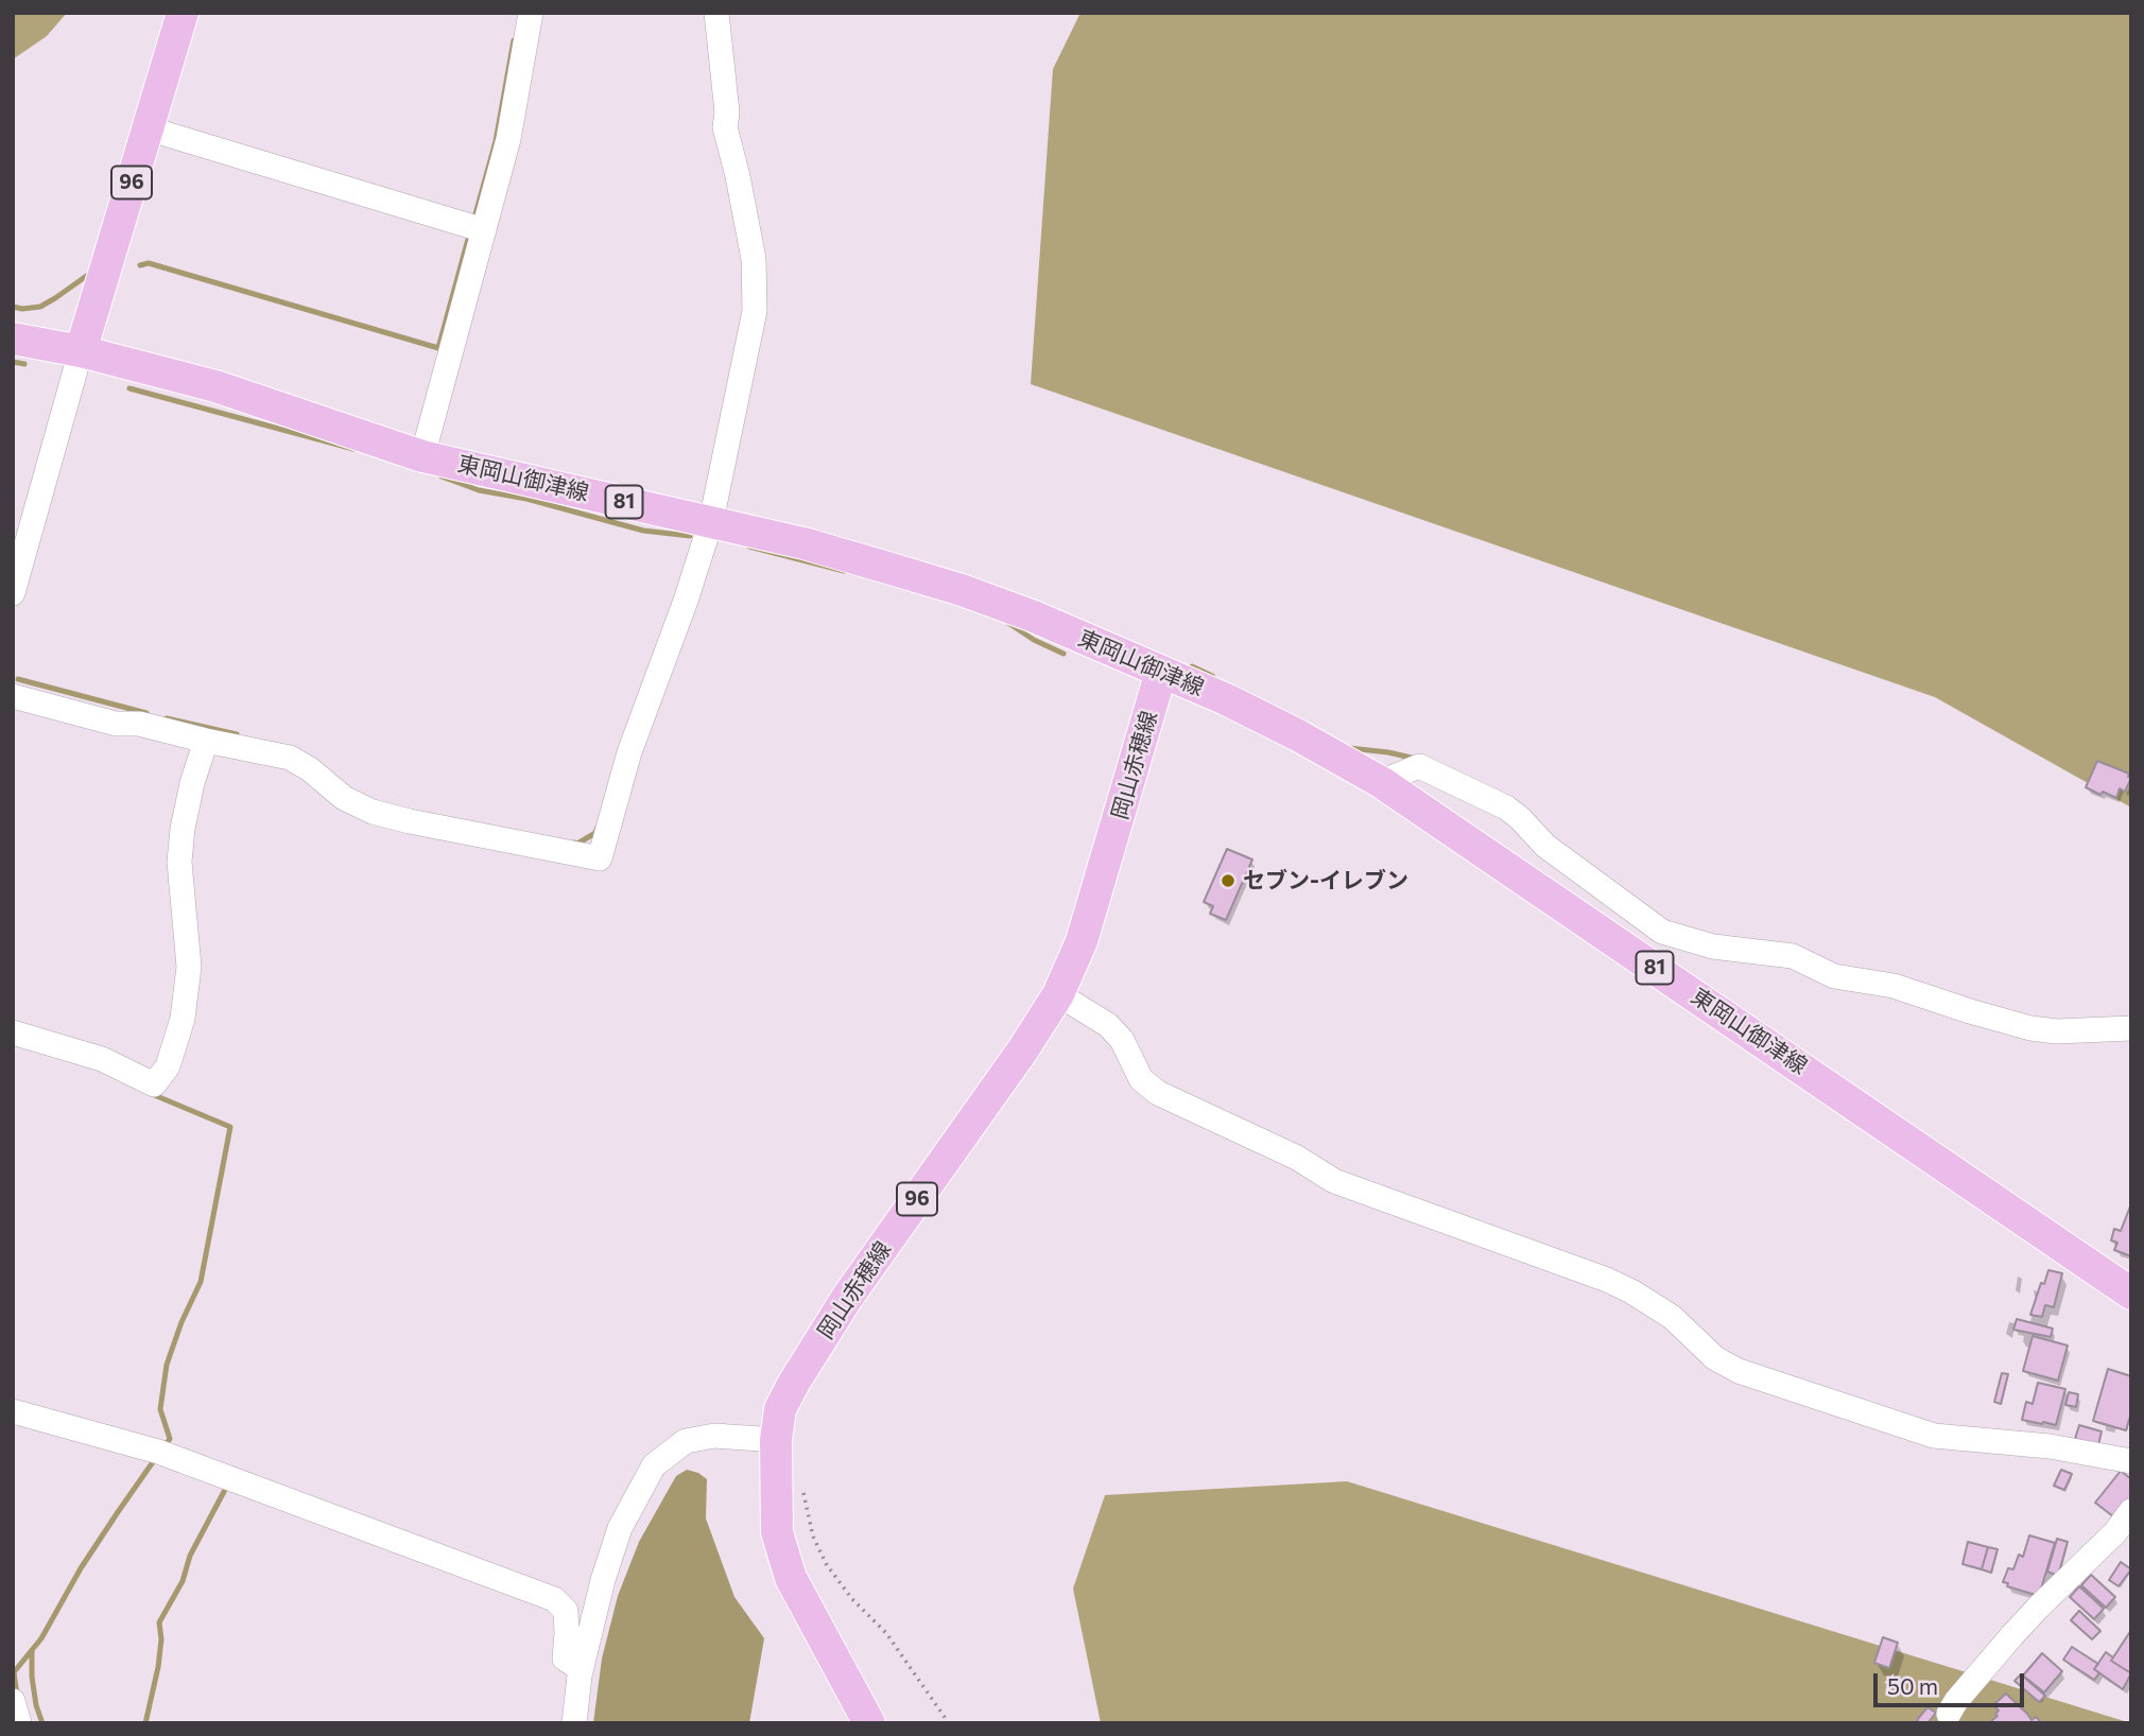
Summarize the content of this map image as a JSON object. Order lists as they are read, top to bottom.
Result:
{
  "streets": {
    "main road": [
      "96",
      "東岡山御津線",
      "81",
      "岡山赤穂線"
    ]
  },
  "crossings": [
    ["96", "東岡山御津線"],
    ["東岡山御津線", "岡山赤穂線"]
  ],
  "places": ["セブン-イレブン"],
  "scale_bar": "50 m"
}
